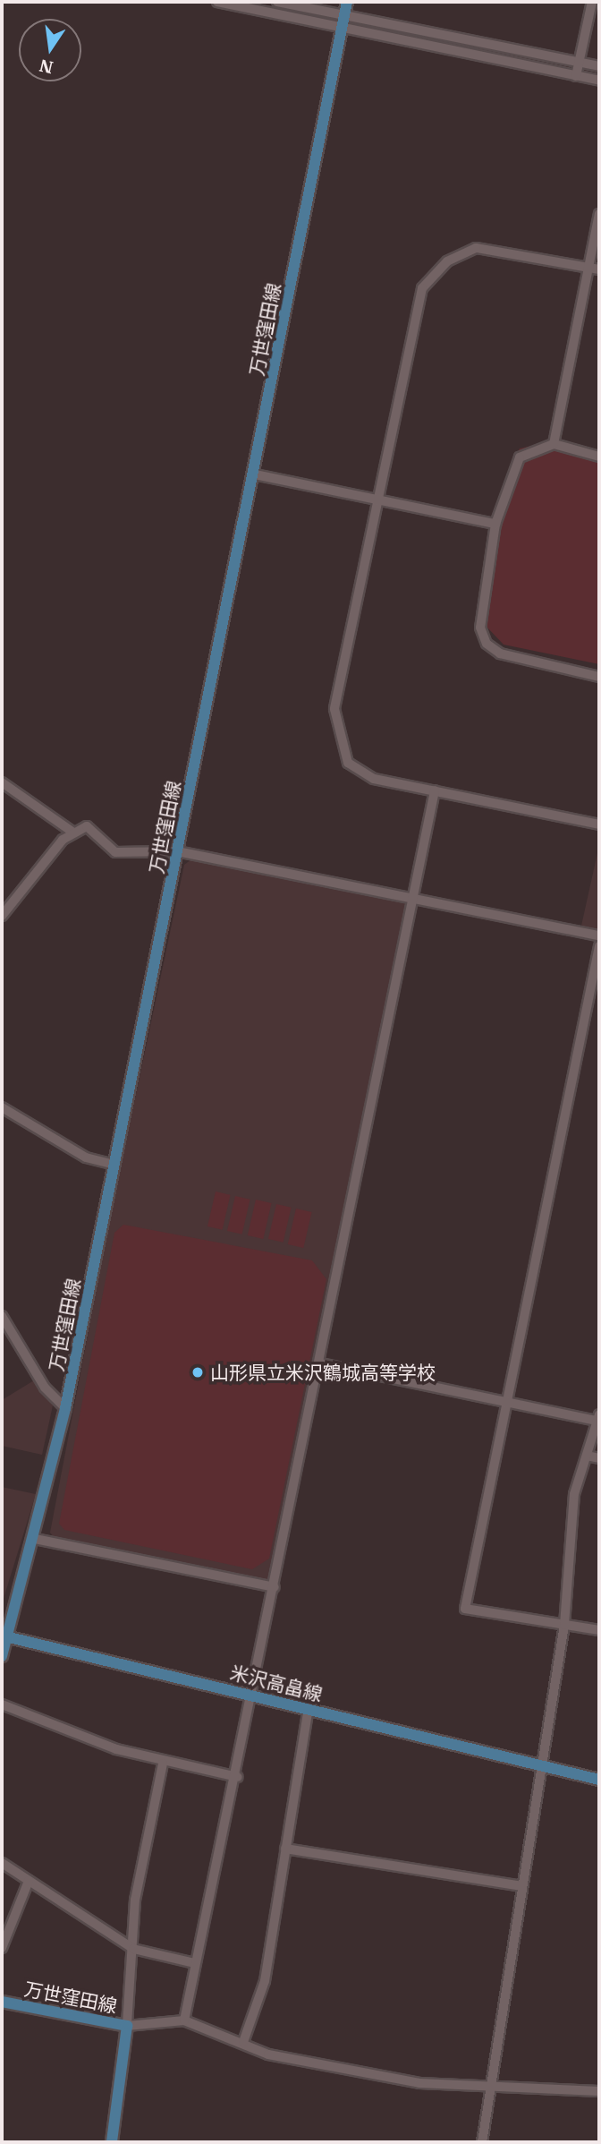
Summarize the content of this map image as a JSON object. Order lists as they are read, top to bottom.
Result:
{
  "streets": {
    "main road": ["万世窪田線", "米沢高畠線"]
  },
  "crossings": [
    ["万世窪田線", "米沢高畠線"]
  ],
  "places": ["山形県立米沢鶴城高等学校"],
  "north": "bottom"
}
